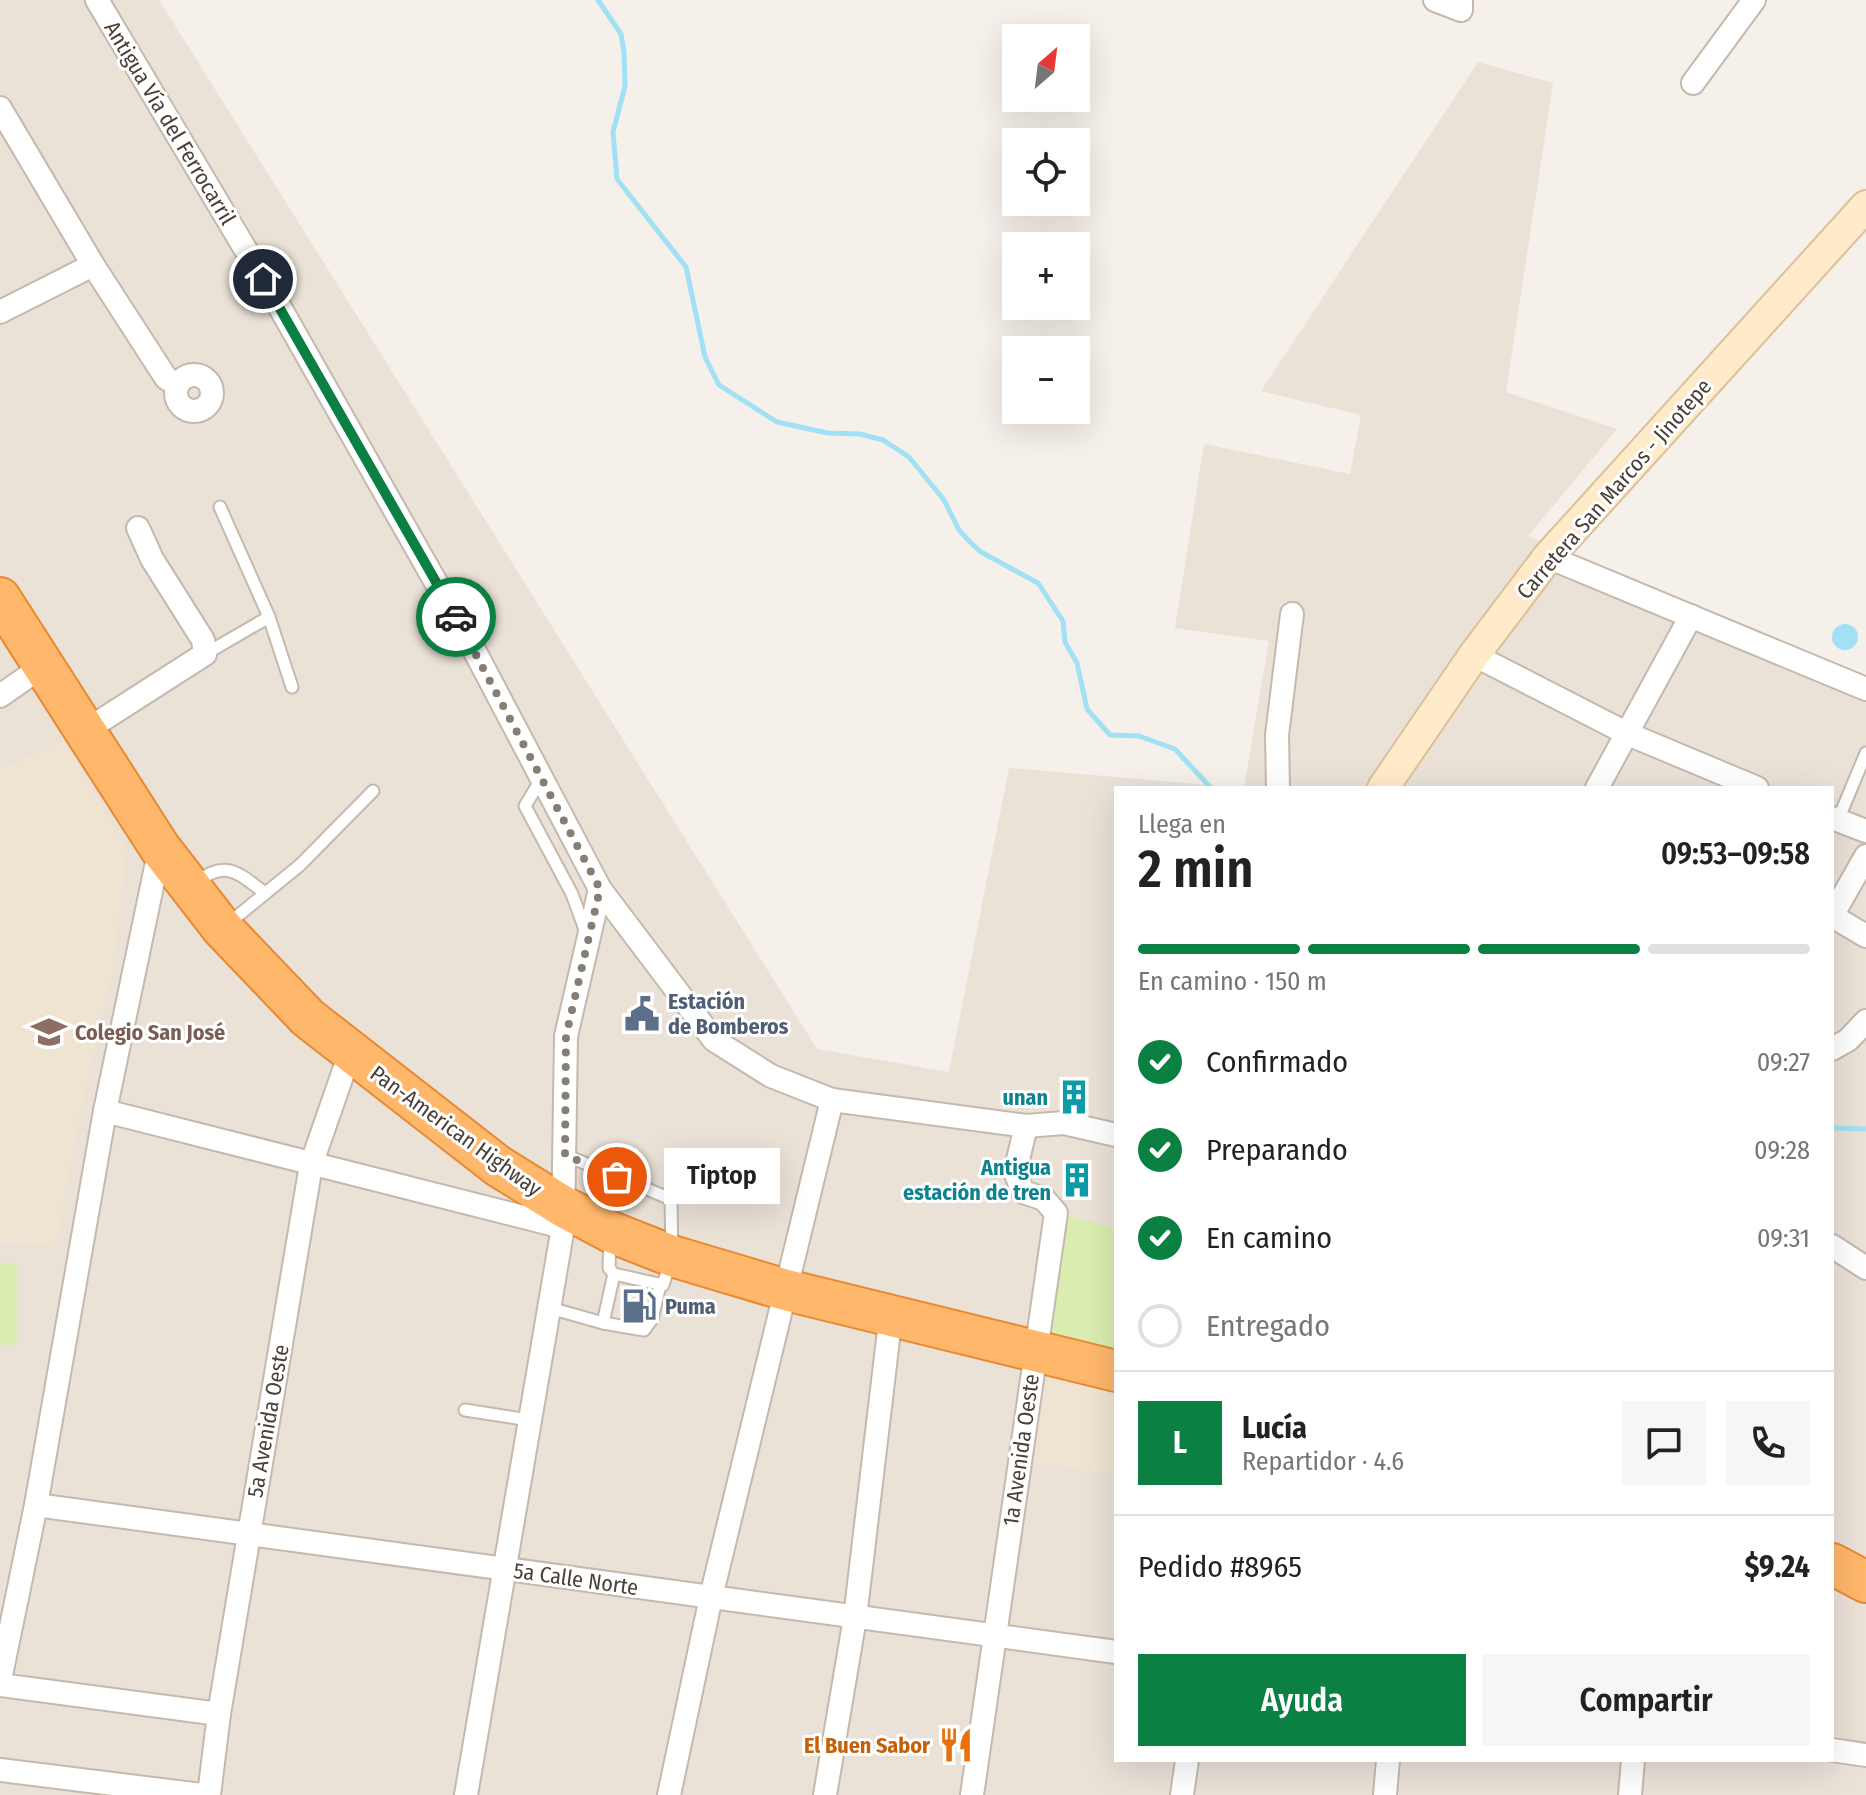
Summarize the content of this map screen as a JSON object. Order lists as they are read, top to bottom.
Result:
{
  "streets": {
    "highway": ["Pan-American Highway"],
    "main road": ["Carretera San Marcos - Jinotepe"],
    "street": [
      "Antigua Vía del Ferrocarril",
      "5a Avenida Oeste",
      "1a Avenida Oeste",
      "5a Calle Norte"
    ]
  },
  "crossings": [
    ["Antigua Vía del Ferrocarril", "1a Avenida Oeste"],
    ["Pan-American Highway", "5a Avenida Oeste"],
    ["Pan-American Highway", "1a Avenida Oeste"],
    ["5a Avenida Oeste", "5a Calle Norte"],
    ["1a Avenida Oeste", "5a Calle Norte"]
  ],
  "places": {
    "public building": ["Estación de Bomberos"],
    "school or university": ["Colegio San José"],
    "building": ["unan", "Antigua estación de tren"],
    "other": ["Tiptop"],
    "fuel station": ["Puma"],
    "restaurant": ["El Buen Sabor"]
  },
  "north": "top right",
  "page": {
    "map_buttons": ["+", "−"],
    "heading": ["2 min", "Llega en", "09:53–09:58"],
    "panel": [
      "Lucía",
      "Repartidor · 4.6",
      "Pedido #8965",
      "$9.24"
    ],
    "bar": "En camino · 150 m",
    "list": [
      ["Confirmado", "09:27"],
      ["Preparando", "09:28"],
      ["En camino", "09:31"],
      "Entregado"
    ],
    "bubble": "Tiptop",
    "round": "L",
    "buttons": ["Ayuda", "Compartir"]
  }
}
